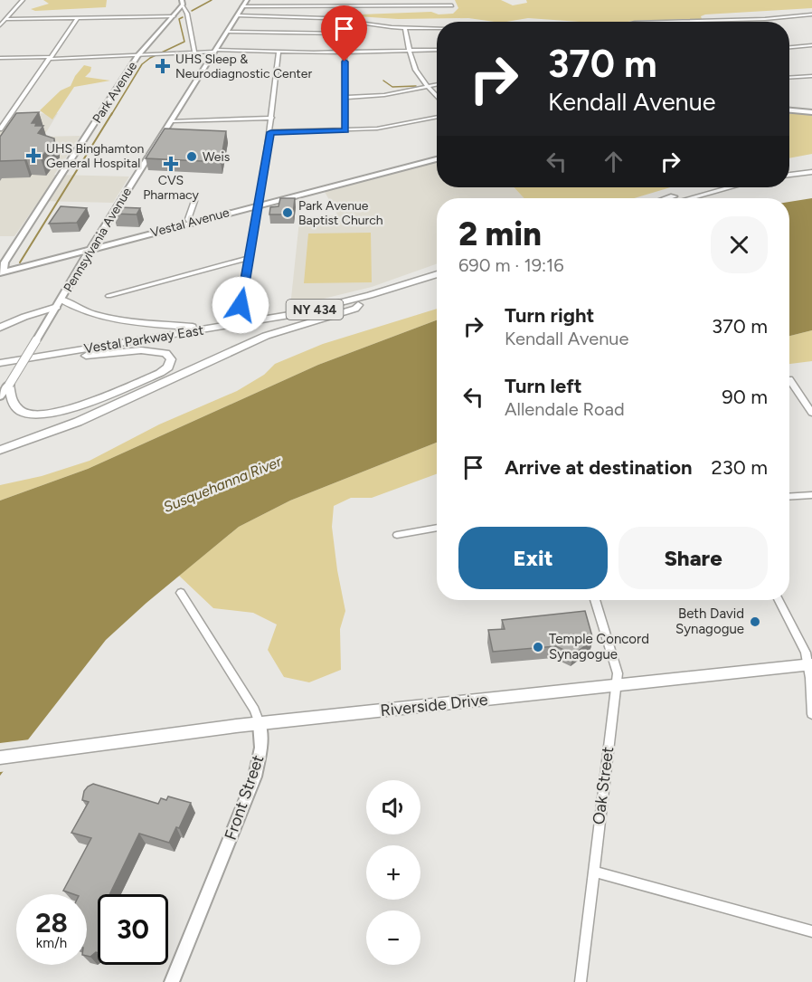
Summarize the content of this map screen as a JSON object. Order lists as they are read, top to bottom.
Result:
{
  "streets": {
    "main road": ["NY 434", "Vestal Parkway East", "Riverside Drive"],
    "street": [
      "Park Avenue",
      "Vestal Avenue",
      "Pennsylvania Avenue",
      "Oak Street",
      "Front Street"
    ]
  },
  "crossings": [
    ["Park Avenue", "Vestal Avenue"],
    ["Vestal Avenue", "Pennsylvania Avenue"],
    ["Riverside Drive", "Oak Street"],
    ["Riverside Drive", "Front Street"]
  ],
  "water": ["Susquehanna River"],
  "places": {
    "health": ["UHS Sleep & Neurodiagnostic Center", "UHS Binghamton General Hospital", "CVS Pharmacy"],
    "other": [
      "Weis",
      "Park Avenue Baptist Church",
      "Beth David Synagogue",
      "Temple Concord Synagogue"
    ]
  },
  "page": {
    "turn": ["370 m", "Kendall Avenue"],
    "heading": ["2 min", "690 m · 19:16"],
    "list": [
      {
        "name": "Turn right",
        "note": "Kendall Avenue",
        "value": "370 m"
      },
      {
        "name": "Turn left",
        "note": "Allendale Road",
        "value": "90 m"
      },
      {
        "name": "Arrive at destination",
        "value": "230 m"
      }
    ],
    "buttons": ["Exit", "Share"],
    "map_buttons": ["+", "−"],
    "speed": "28 km/h",
    "limit": "30"
  }
}
